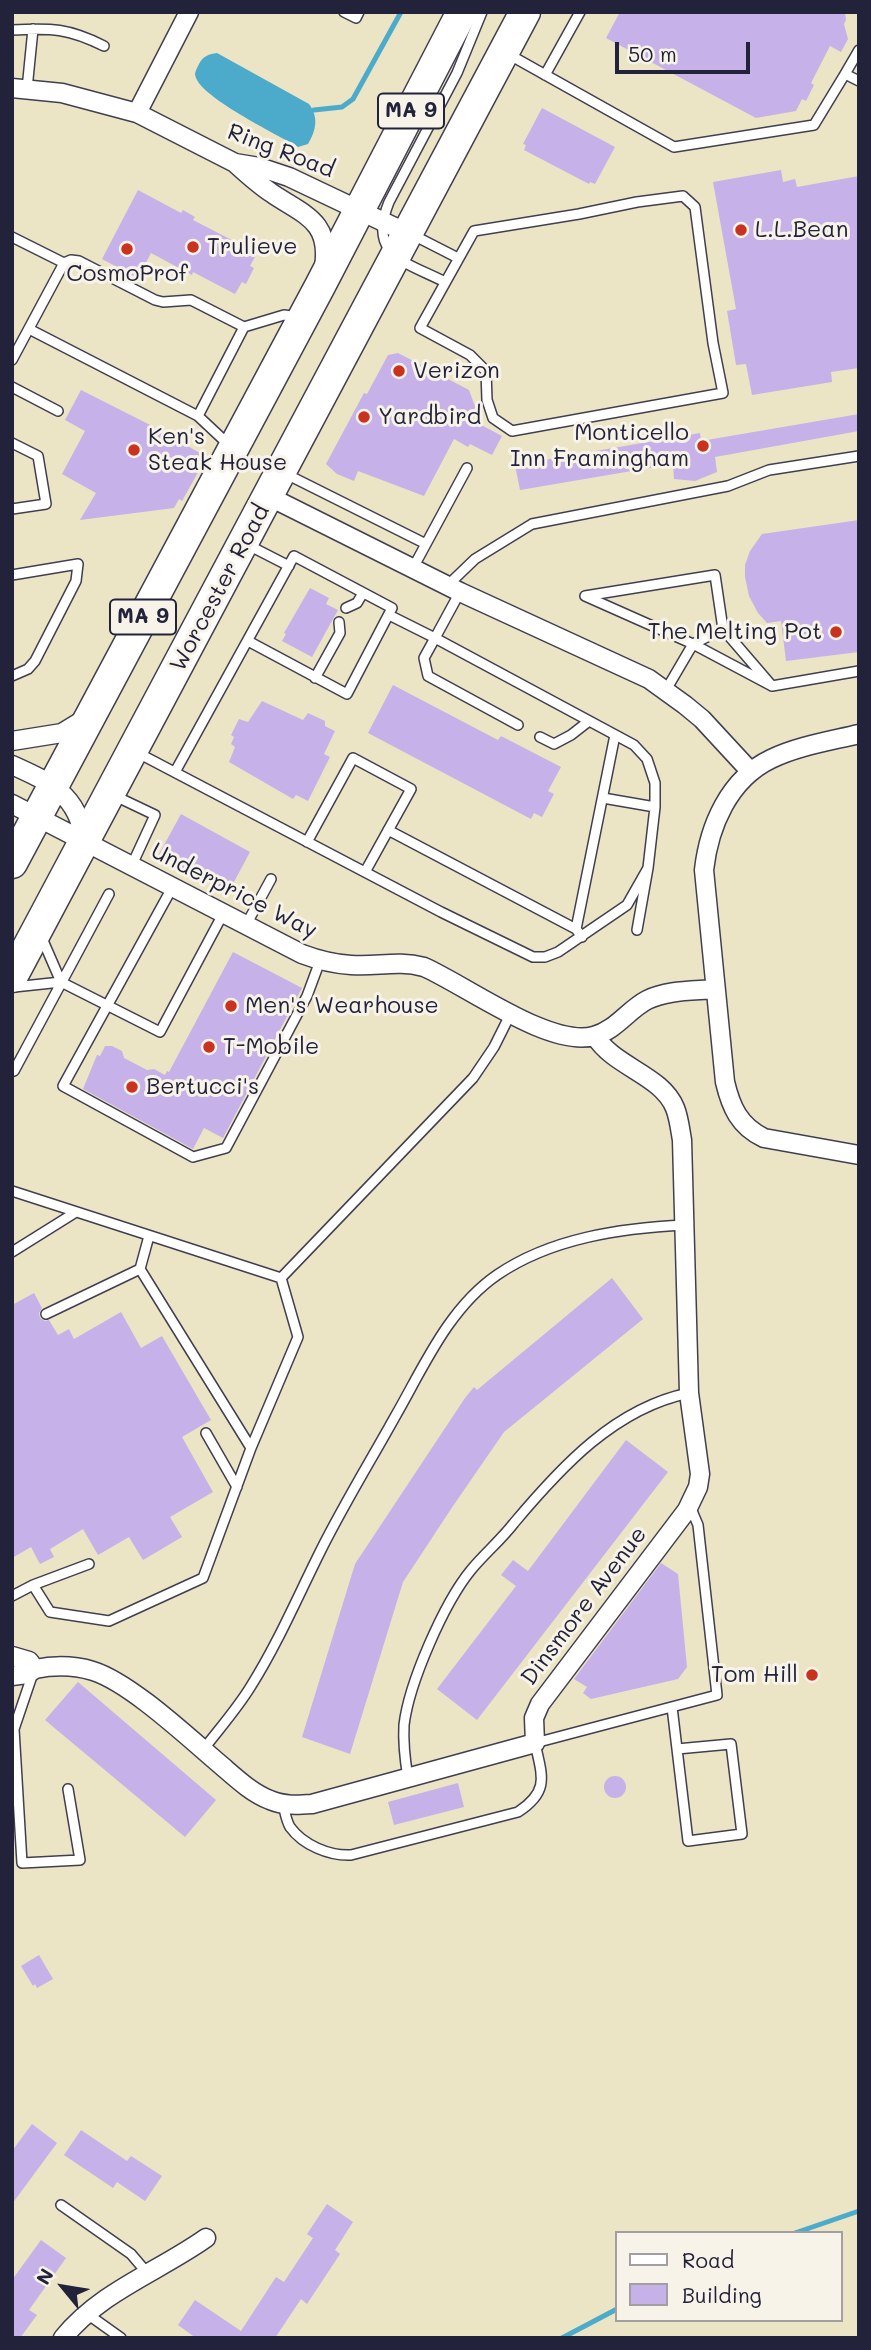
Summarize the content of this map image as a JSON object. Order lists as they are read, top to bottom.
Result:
{
  "streets": {
    "highway": ["MA 9", "Worcester Road"],
    "street": ["Ring Road", "Underprice Way", "Dinsmore Avenue"]
  },
  "crossings": [
    ["Ring Road", "Worcester Road"],
    ["Worcester Road", "Underprice Way"],
    ["Underprice Way", "Dinsmore Avenue"]
  ],
  "places": [
    "L.L.Bean",
    "Trulieve",
    "CosmoProf",
    "Verizon",
    "Yardbird",
    "Monticello Inn Framingham",
    "Ken's Steak House",
    "The Melting Pot",
    "Men's Wearhouse",
    "T-Mobile",
    "Bertucci's",
    "Tom Hill"
  ],
  "legend": ["Road", "Building"],
  "scale_bar": "50 m",
  "north": "top left"
}
